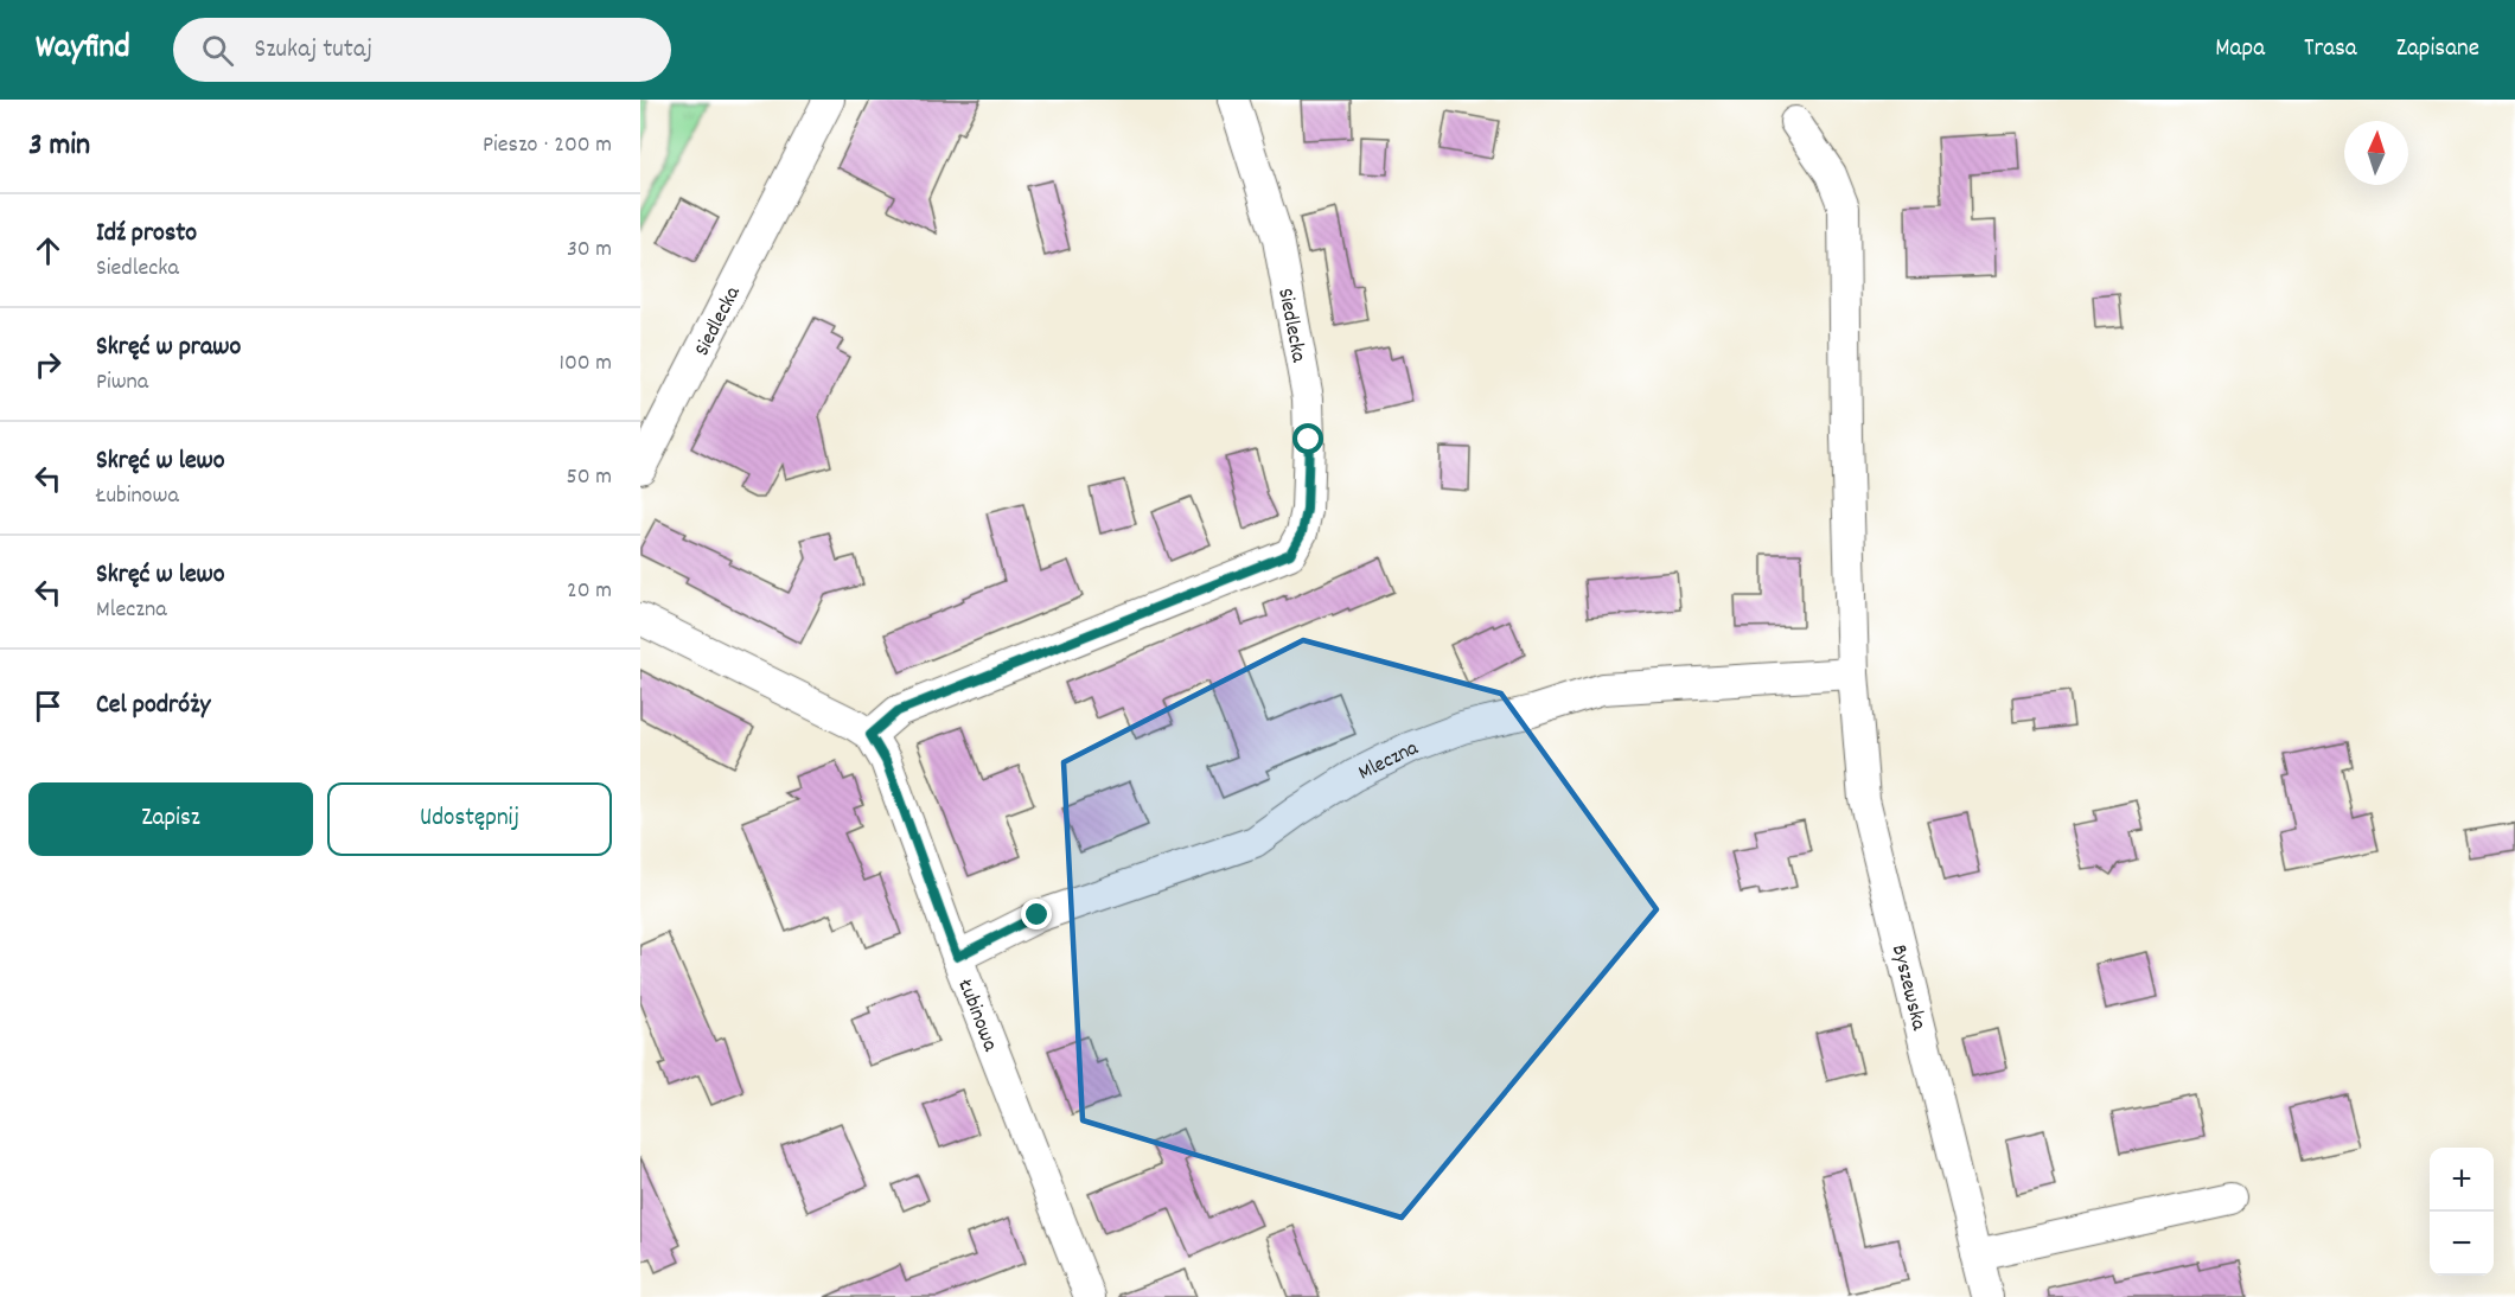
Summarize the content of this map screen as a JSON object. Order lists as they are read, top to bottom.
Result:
{
  "streets": {
    "street": [
      "Siedlecka",
      "Mleczna",
      "Byszewska",
      "Łubinowa"
    ]
  },
  "crossings": [
    ["Siedlecka", "Łubinowa"],
    ["Mleczna", "Byszewska"],
    ["Mleczna", "Łubinowa"]
  ],
  "north": "top",
  "page": {
    "header": "Wayfind",
    "search": "Szukaj tutaj",
    "nav": ["Mapa", "Trasa", "Zapisane"],
    "heading": ["3 min", "Pieszo · 200 m"],
    "list": [
      ["Idź prosto", "Siedlecka", "30 m"],
      ["Skręć w prawo", "Piwna", "100 m"],
      ["Skręć w lewo", "Łubinowa", "50 m"],
      ["Skręć w lewo", "Mleczna", "20 m"],
      "Cel podróży"
    ],
    "buttons": ["Zapisz", "Udostępnij"],
    "map_buttons": ["+", "−"]
  }
}
